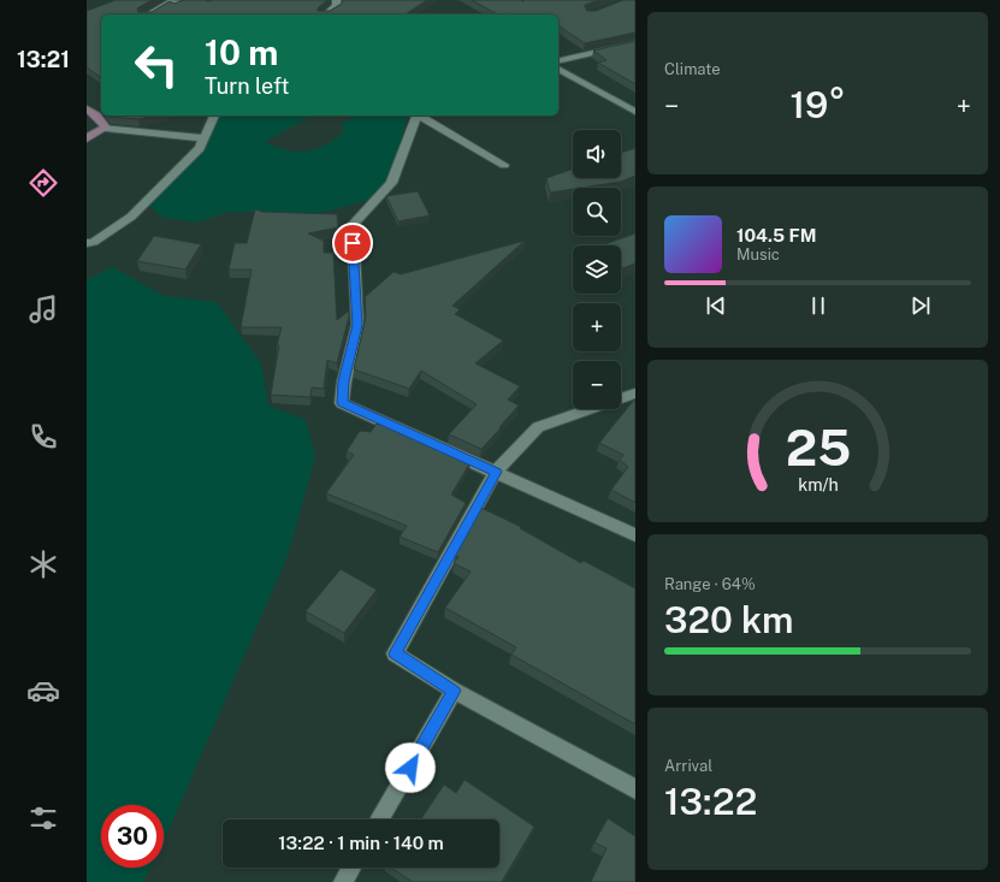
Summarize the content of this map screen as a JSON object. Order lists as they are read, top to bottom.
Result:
{
  "page": {
    "tabs": "13:21",
    "tile": [
      "Climate",
      ["Range · 64%", "320 km"],
      ["Arrival", "13:22"]
    ],
    "turn": ["10 m", "Turn left"],
    "heat": ["−", "19°", "+"],
    "map_buttons": ["+", "−"],
    "song": ["104.5 FM", "Music"],
    "limit": "30",
    "trip": "13:22 · 1 min · 140 m",
    "gauge": ["25", "km/h"]
  }
}
